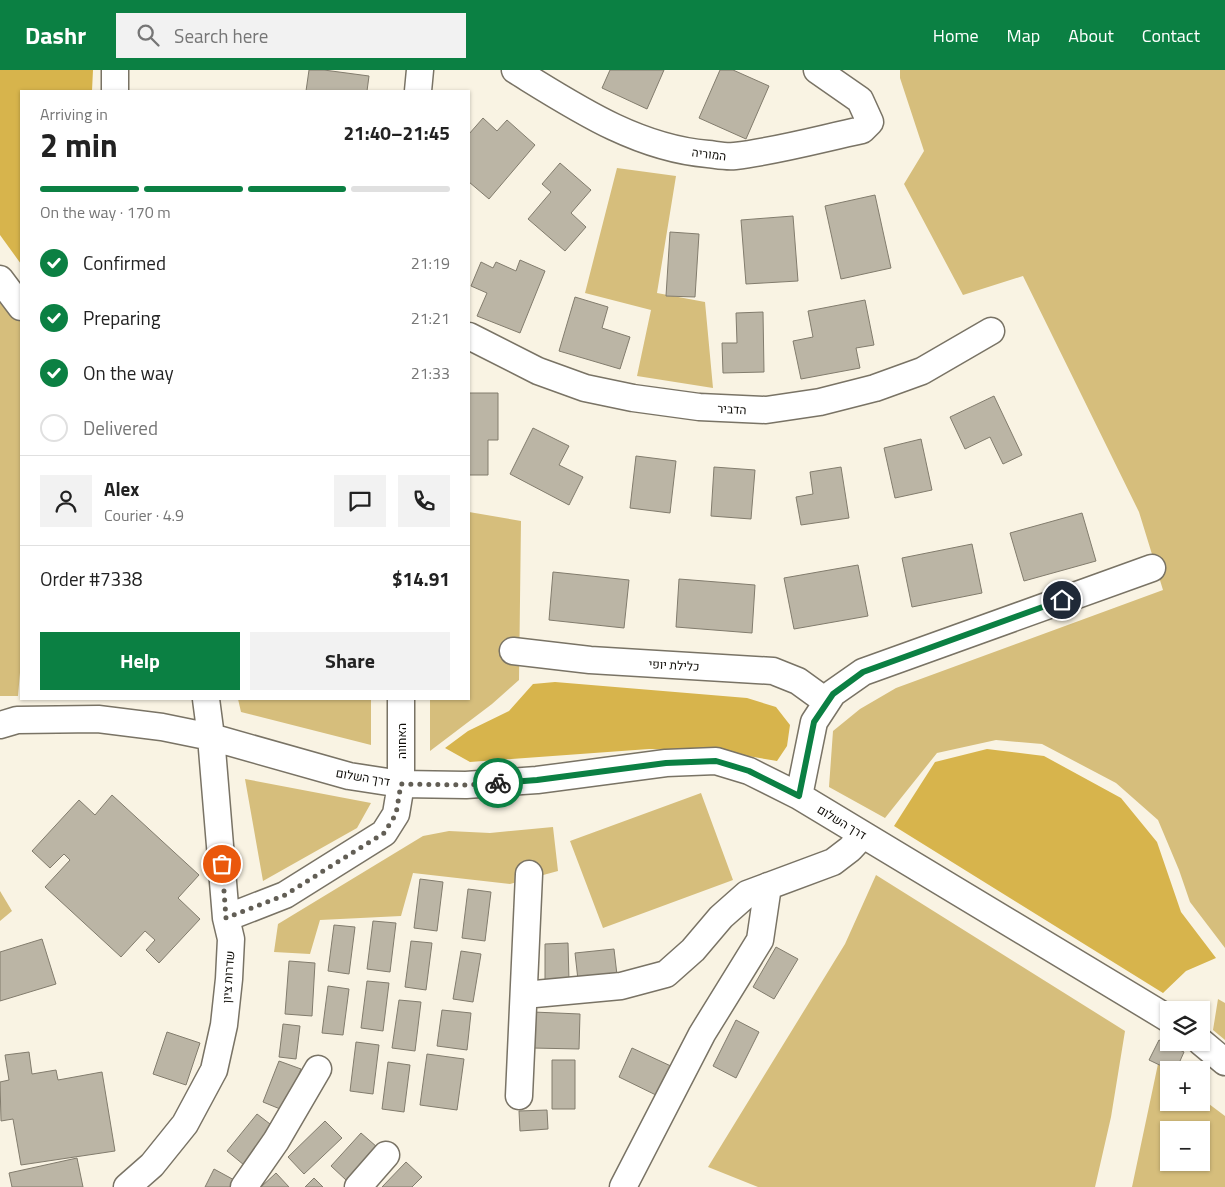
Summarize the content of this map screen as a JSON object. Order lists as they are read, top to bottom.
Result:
{
  "streets": {
    "street": [
      "המוריה",
      "הדביר",
      "כלילת יופי",
      "האחווה",
      "דרך השלום",
      "שדרות ציון"
    ]
  },
  "crossings": [
    ["האחווה", "דרך השלום"],
    ["האחווה", "שדרות ציון"],
    ["דרך השלום", "שדרות ציון"]
  ],
  "page": {
    "header": "Dashr",
    "search": "Search here",
    "nav": [
      "Home",
      "Map",
      "About",
      "Contact"
    ],
    "heading": ["2 min", "Arriving in", "21:40–21:45"],
    "panel": [
      "Alex",
      "Courier · 4.9",
      "Order #7338",
      "$14.91"
    ],
    "bar": "On the way · 170 m",
    "list": [
      ["Confirmed", "21:19"],
      ["Preparing", "21:21"],
      ["On the way", "21:33"],
      "Delivered"
    ],
    "buttons": ["Help", "Share"],
    "map_buttons": ["+", "−"]
  }
}
